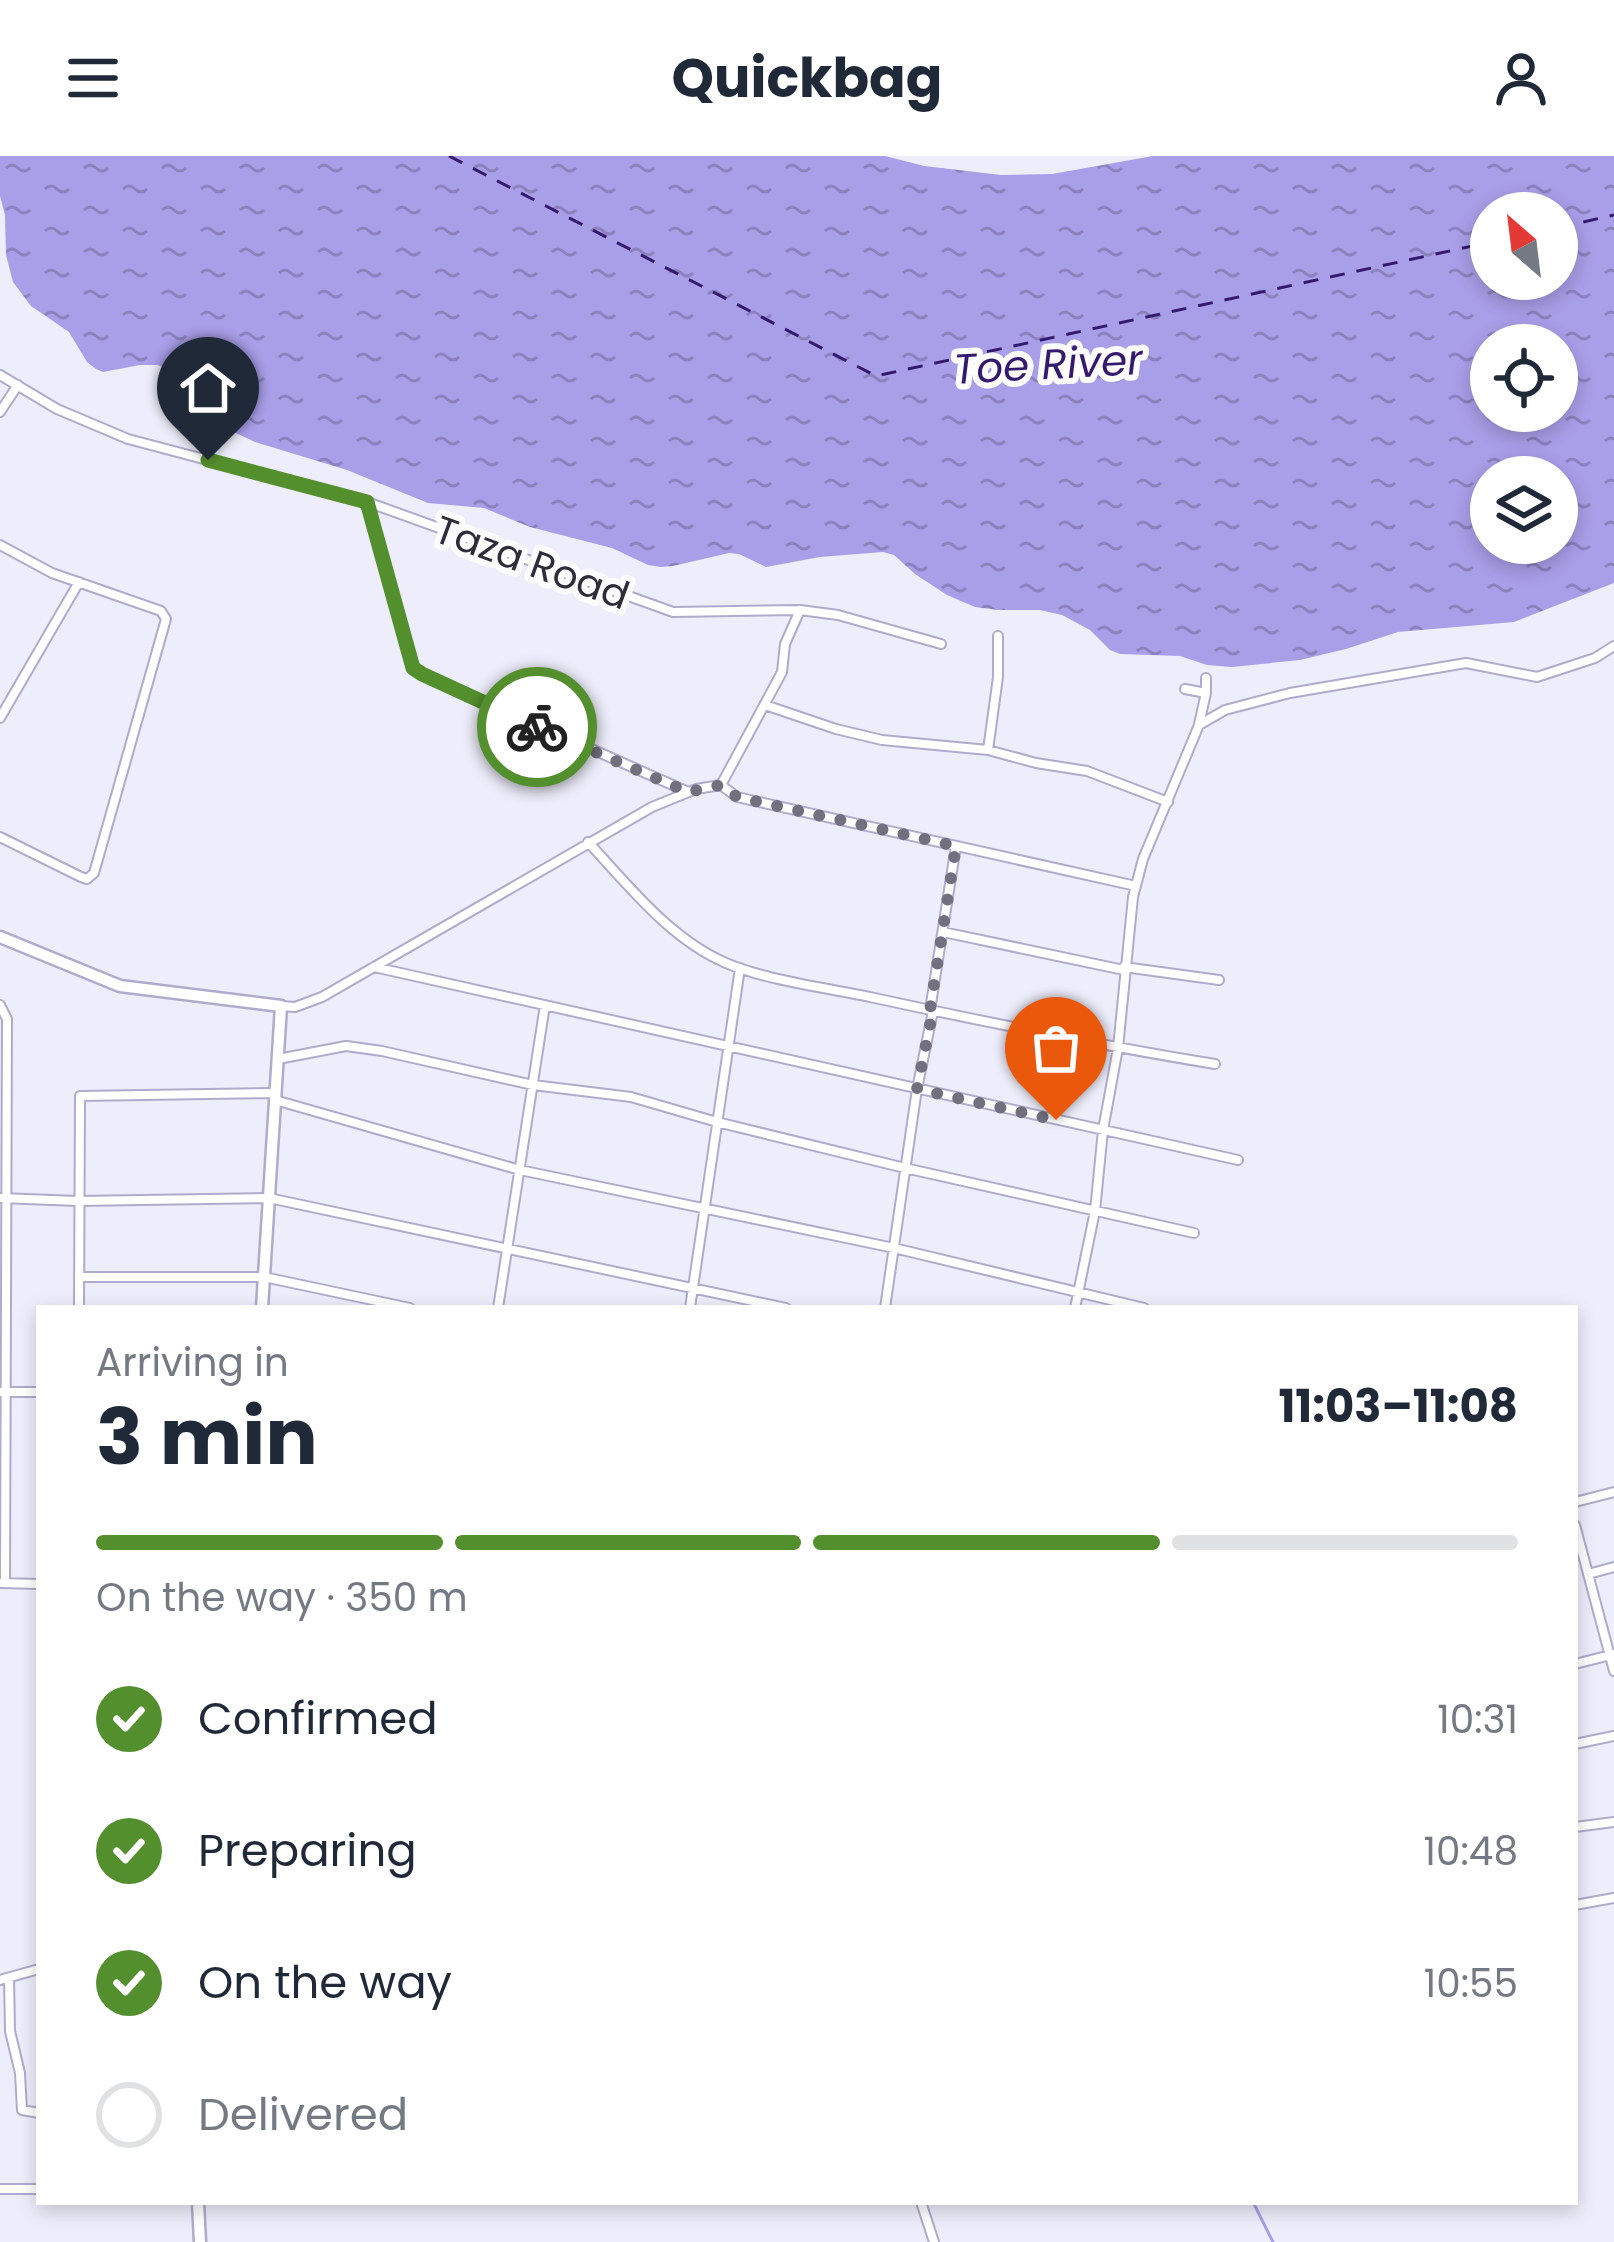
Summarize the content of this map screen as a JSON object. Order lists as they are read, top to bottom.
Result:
{
  "streets": {
    "street": ["Taza Road"]
  },
  "water": ["Toe River"],
  "north": "top left",
  "page": {
    "header": "Quickbag",
    "heading": ["3 min", "Arriving in", "11:03–11:08"],
    "bar": "On the way · 350 m",
    "list": [
      ["Confirmed", "10:31"],
      ["Preparing", "10:48"],
      ["On the way", "10:55"],
      "Delivered"
    ]
  }
}
